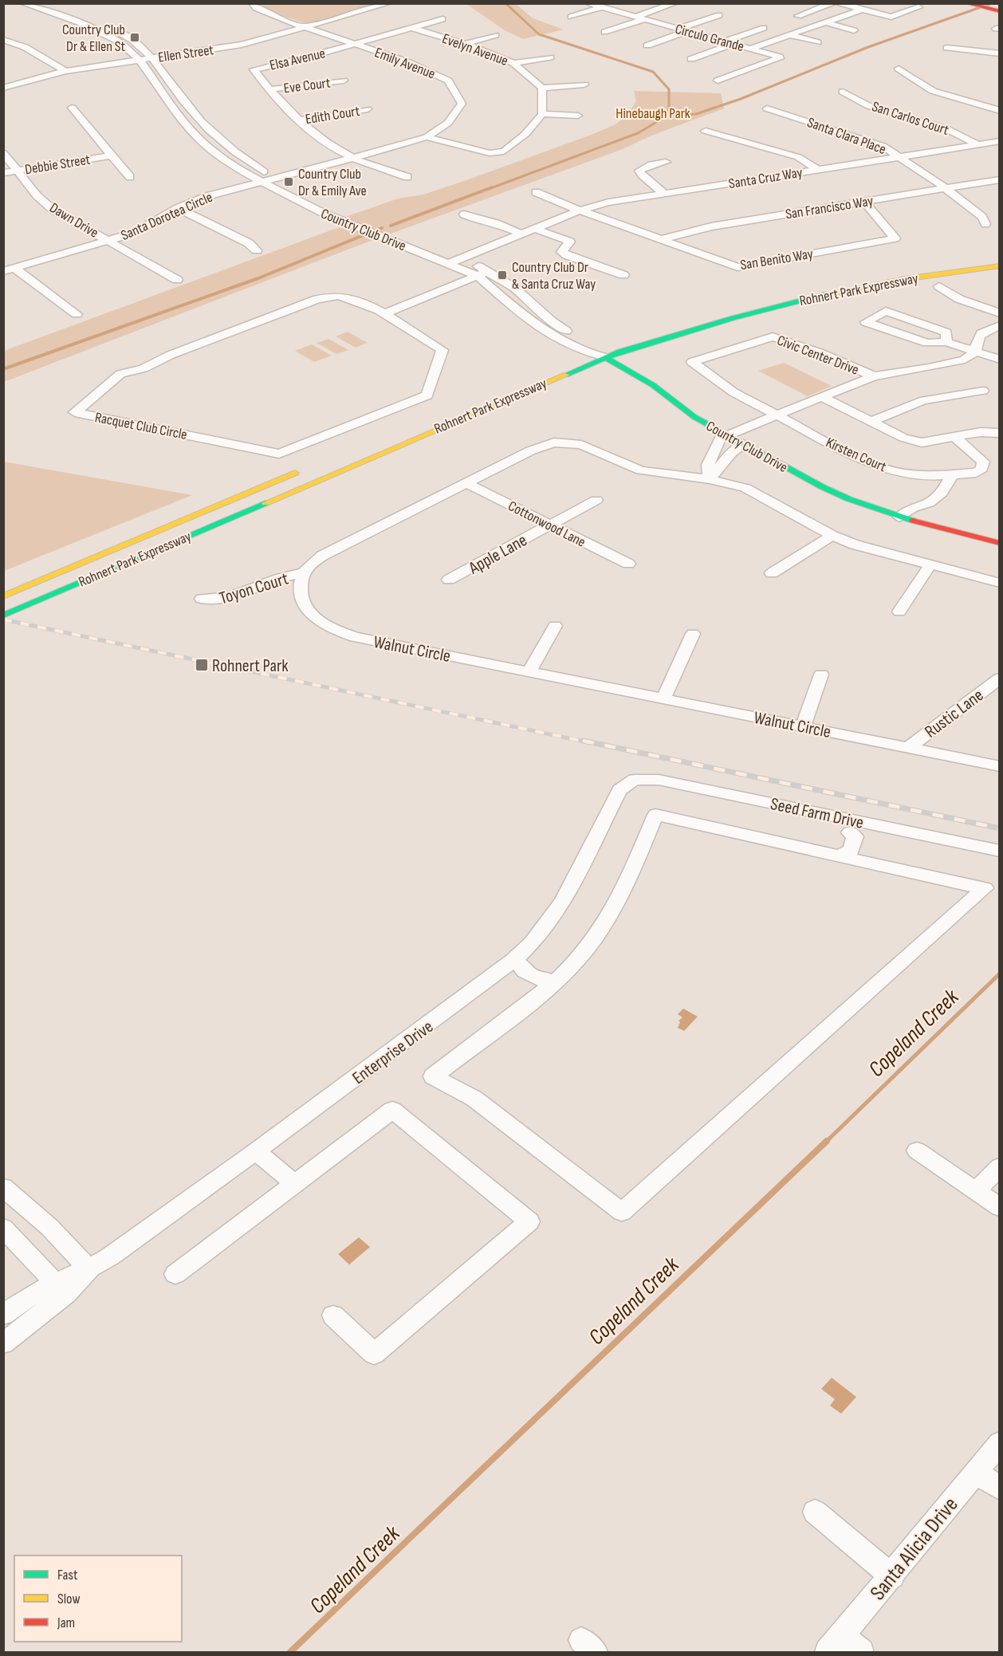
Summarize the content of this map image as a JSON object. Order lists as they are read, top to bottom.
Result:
{
  "streets": {
    "main road": ["Country Club Drive", "Rohnert Park Expressway"],
    "street": [
      "Circulo Grande",
      "Evelyn Avenue",
      "Ellen Street",
      "Elsa Avenue",
      "Emily Avenue",
      "Eve Court",
      "Edith Court",
      "San Carlos Court",
      "Santa Clara Place",
      "Debbie Street",
      "Santa Cruz Way",
      "San Francisco Way",
      "Santa Dorotea Circle",
      "Dawn Drive",
      "San Benito Way",
      "Civic Center Drive",
      "Racquet Club Circle",
      "Kirsten Court",
      "Cottonwood Lane",
      "Apple Lane",
      "Toyon Court",
      "Walnut Circle",
      "Rustic Lane",
      "Seed Farm Drive",
      "Enterprise Drive",
      "Santa Alicia Drive"
    ]
  },
  "crossings": [
    ["Evelyn Avenue", "Elsa Avenue"],
    ["Ellen Street", "Emily Avenue"],
    ["Ellen Street", "Country Club Drive"],
    ["Elsa Avenue", "Emily Avenue"],
    ["Elsa Avenue", "Eve Court"],
    ["Elsa Avenue", "Edith Court"],
    ["Emily Avenue", "Santa Dorotea Circle"],
    ["San Carlos Court", "Santa Cruz Way"],
    ["Santa Clara Place", "Santa Cruz Way"],
    ["Santa Clara Place", "San Francisco Way"],
    ["Debbie Street", "Dawn Drive"],
    ["Santa Cruz Way", "Country Club Drive"],
    ["Santa Cruz Way", "San Benito Way"],
    ["San Francisco Way", "San Benito Way"],
    ["Santa Dorotea Circle", "Dawn Drive"],
    ["Santa Dorotea Circle", "Country Club Drive"],
    ["Country Club Drive", "Rohnert Park Expressway"],
    ["Country Club Drive", "Civic Center Drive"],
    ["Civic Center Drive", "Kirsten Court"],
    ["Cottonwood Lane", "Apple Lane"],
    ["Toyon Court", "Walnut Circle"],
    ["Walnut Circle", "Rustic Lane"],
    ["Seed Farm Drive", "Enterprise Drive"]
  ],
  "water": ["Copeland Creek"],
  "parks": ["Hinebaugh Park"],
  "places": {
    "transit": [
      "Country Club Dr & Ellen St",
      "Country Club Dr & Emily Ave",
      "Country Club Dr & Santa Cruz Way",
      "Rohnert Park"
    ]
  },
  "legend": ["Fast", "Slow", "Jam"]
}
